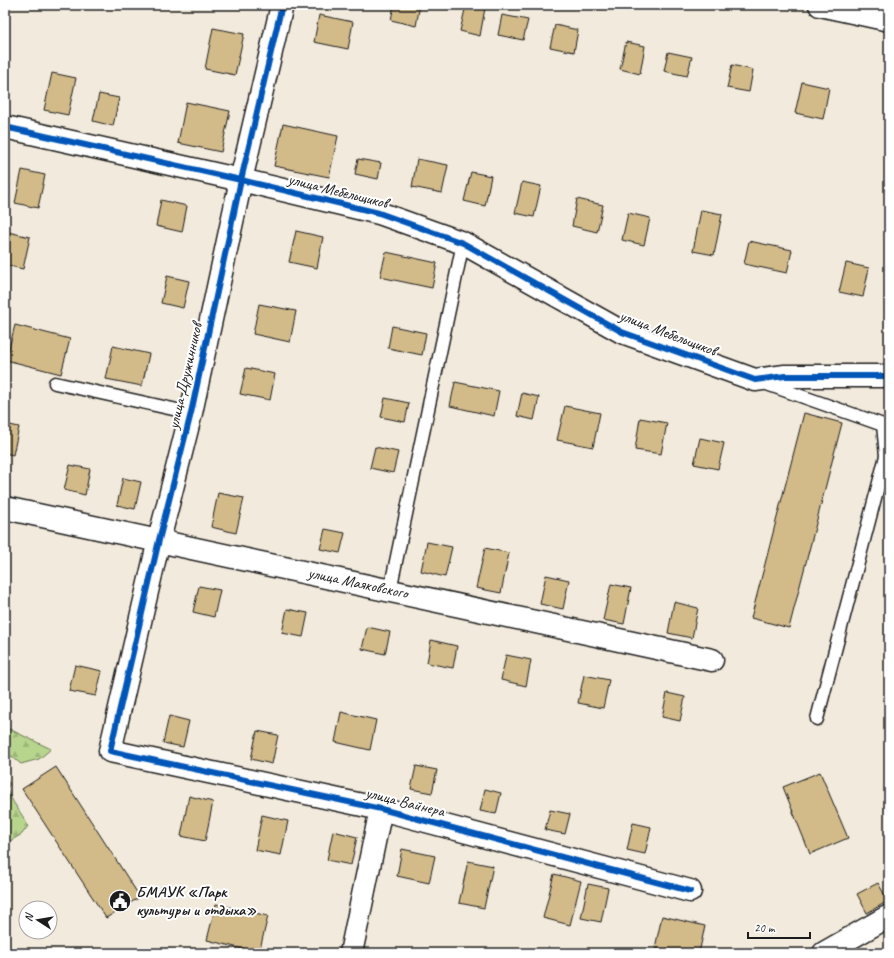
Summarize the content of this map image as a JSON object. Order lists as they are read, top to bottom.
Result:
{
  "streets": {
    "street": [
      "улица Мебельщиков",
      "улица Дружинников",
      "улица Маяковского",
      "улица Вайнера"
    ]
  },
  "crossings": [
    ["улица Мебельщиков", "улица Дружинников"],
    ["улица Дружинников", "улица Маяковского"],
    ["улица Дружинников", "улица Вайнера"]
  ],
  "places": {
    "public building": ["БМАУК «Парк культуры и отдыха»"]
  },
  "scale_bar": "20 m",
  "north": "left"
}
